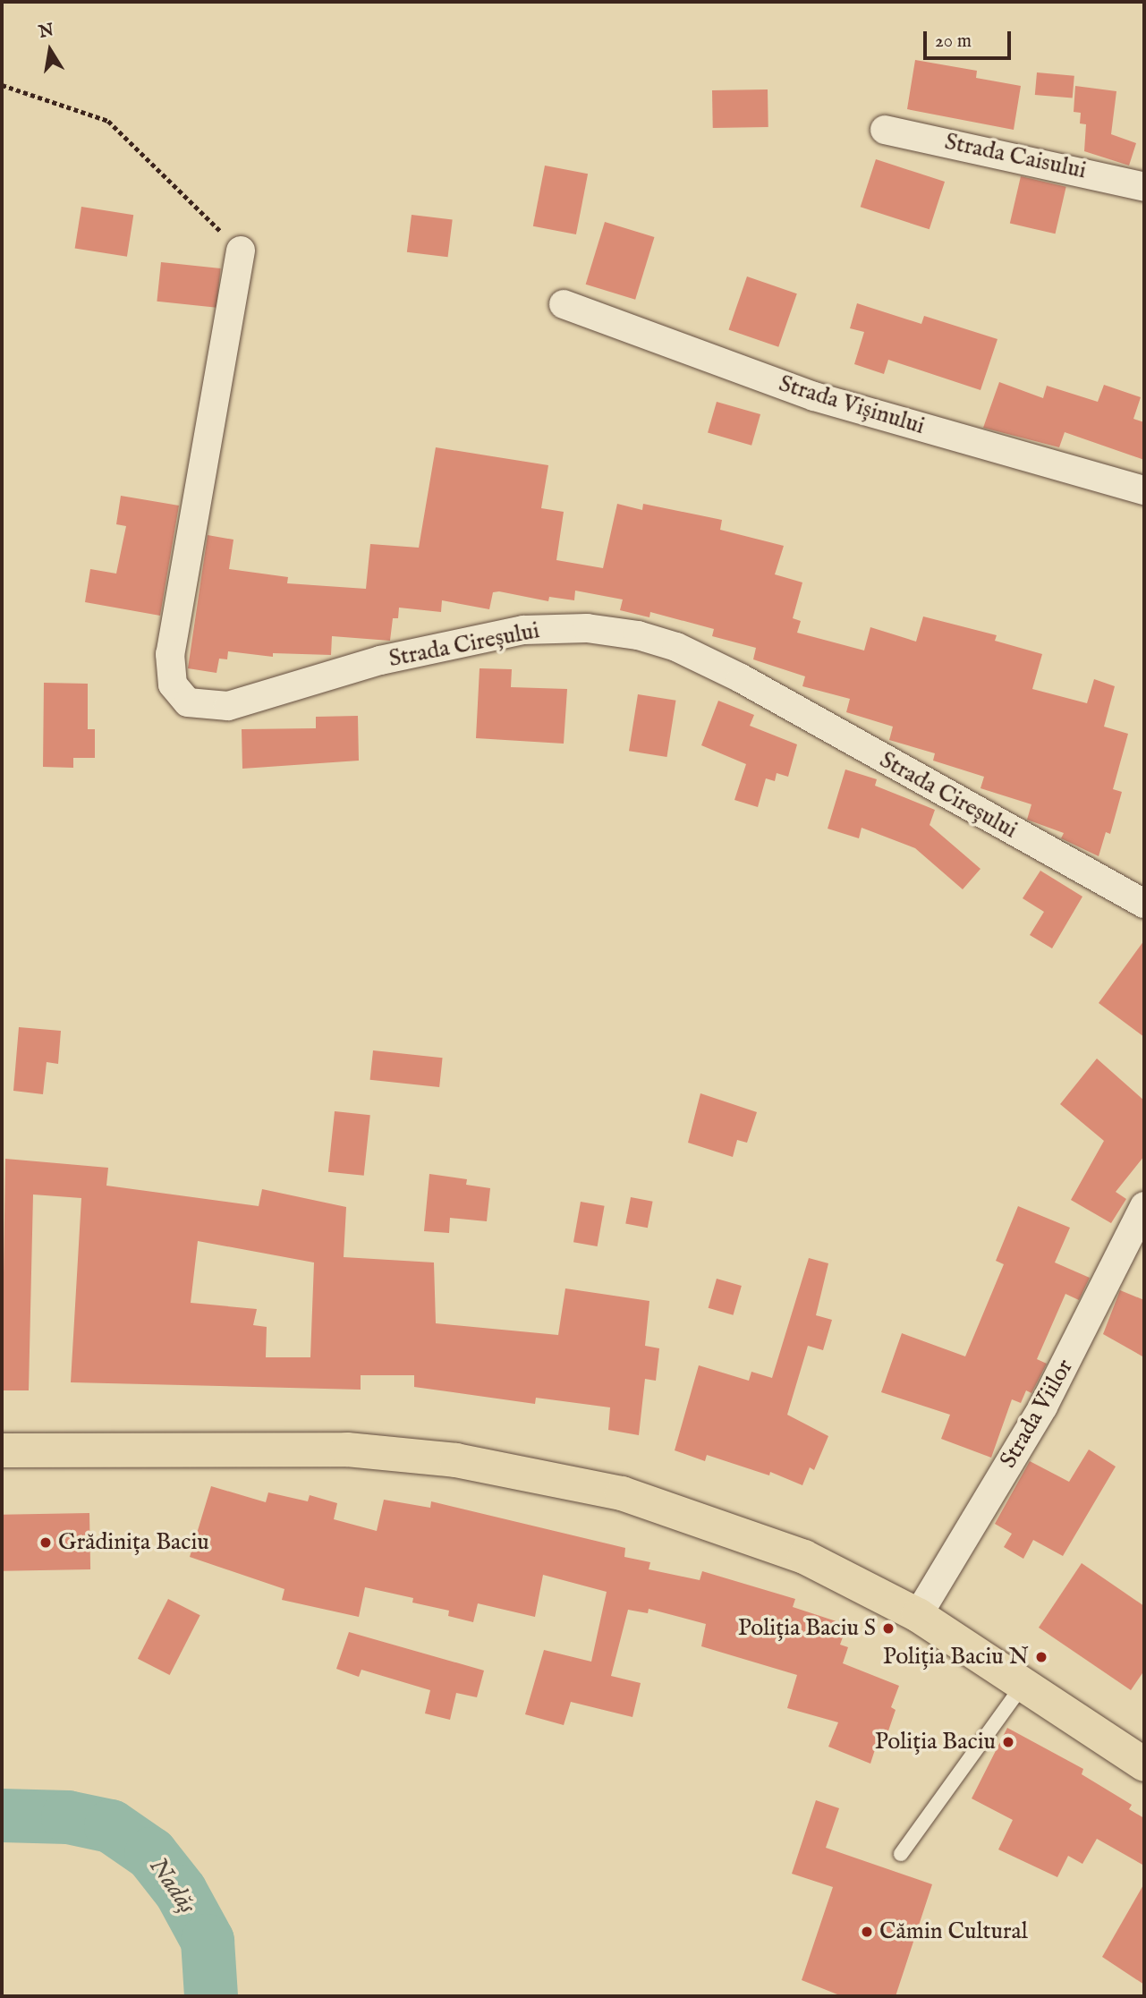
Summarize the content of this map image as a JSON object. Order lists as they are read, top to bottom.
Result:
{
  "streets": {
    "street": [
      "Strada Caisului",
      "Strada Vișinului",
      "Strada Cireșului",
      "Strada Viilor"
    ]
  },
  "water": ["Nadăș"],
  "places": [
    "Grădinița Baciu",
    "Poliția Baciu S",
    "Poliția Baciu N",
    "Poliția Baciu",
    "Cămin Cultural"
  ],
  "scale_bar": "20 m",
  "north": "top"
}
